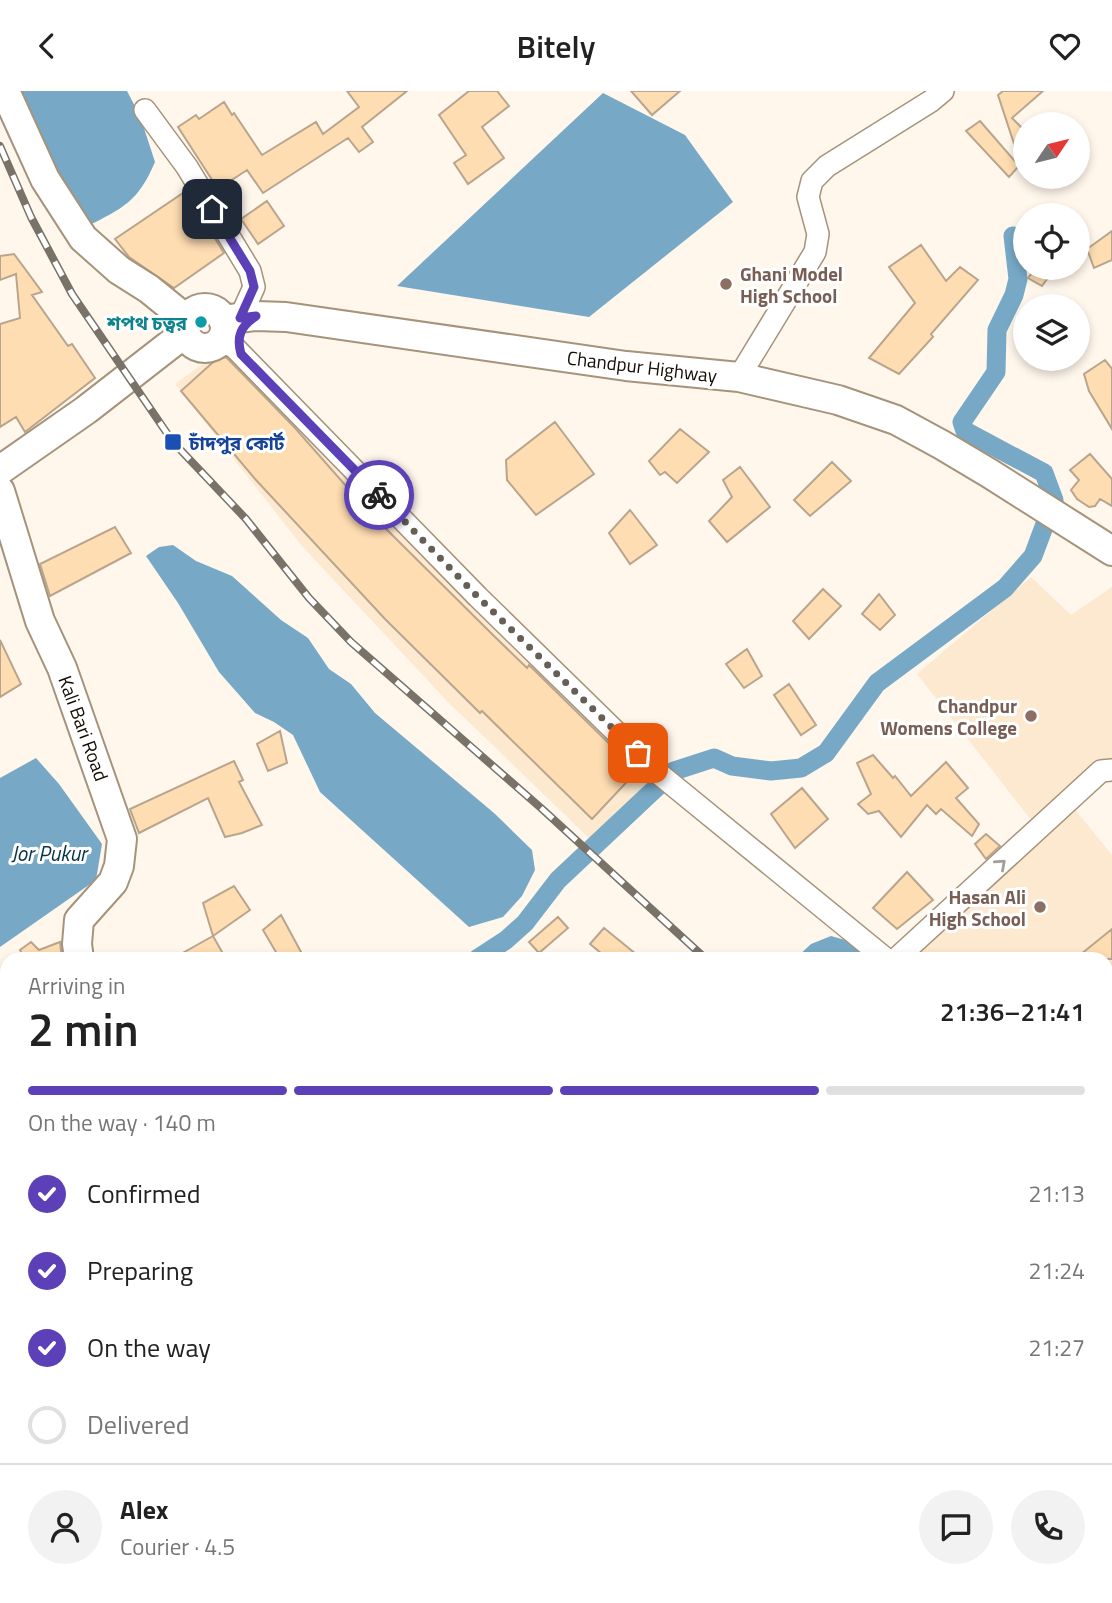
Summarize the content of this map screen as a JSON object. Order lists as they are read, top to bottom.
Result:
{
  "streets": {
    "main road": ["Chandpur Highway", "Kali Bari Road"]
  },
  "water": ["Jor Pukur"],
  "places": {
    "other": [
      "Ghani Model High School",
      "শপথ চত্বর",
      "Chandpur Womens College",
      "Hasan Ali High School"
    ],
    "transit": ["চাঁদপুর কোর্ট"]
  },
  "north": "top right",
  "page": {
    "header": "Bitely",
    "heading": ["2 min", "Arriving in", "21:36–21:41"],
    "panel": ["Alex", "Courier · 4.5"],
    "bar": "On the way · 140 m",
    "list": [
      ["Confirmed", "21:13"],
      ["Preparing", "21:24"],
      ["On the way", "21:27"],
      "Delivered"
    ]
  }
}
